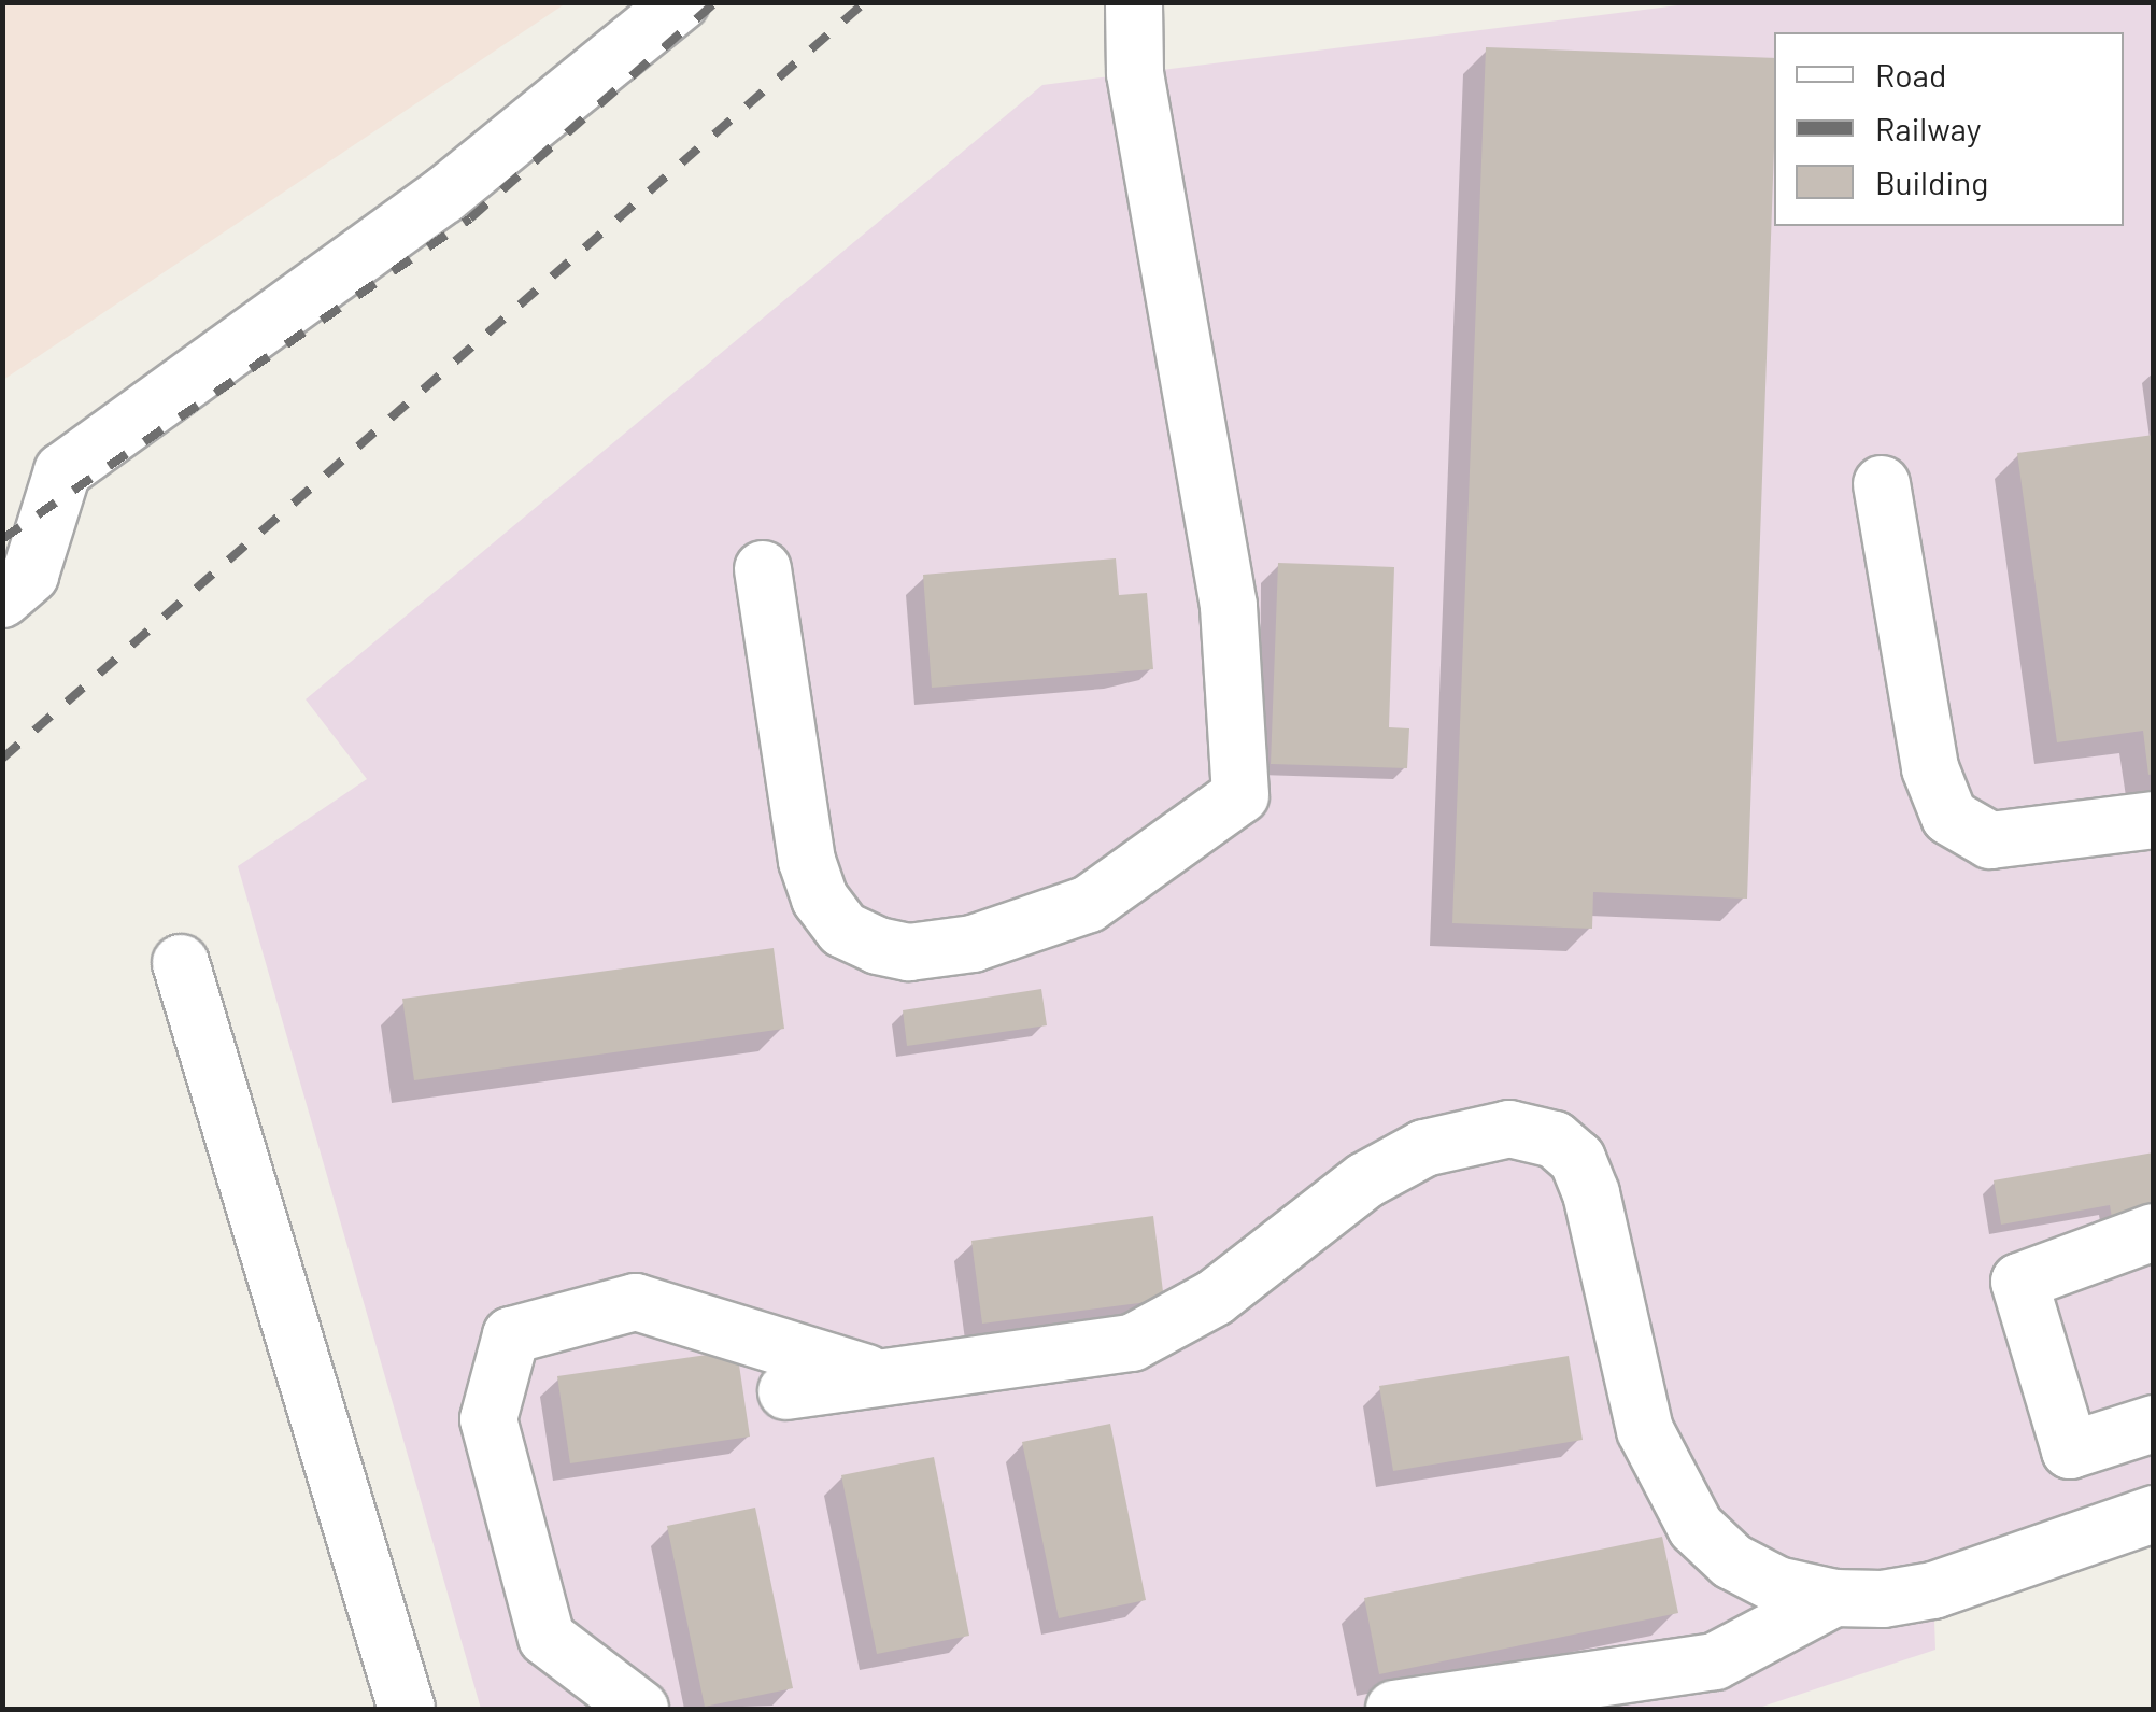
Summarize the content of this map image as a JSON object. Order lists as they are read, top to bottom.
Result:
{
  "legend": ["Road", "Railway", "Building"]
}
